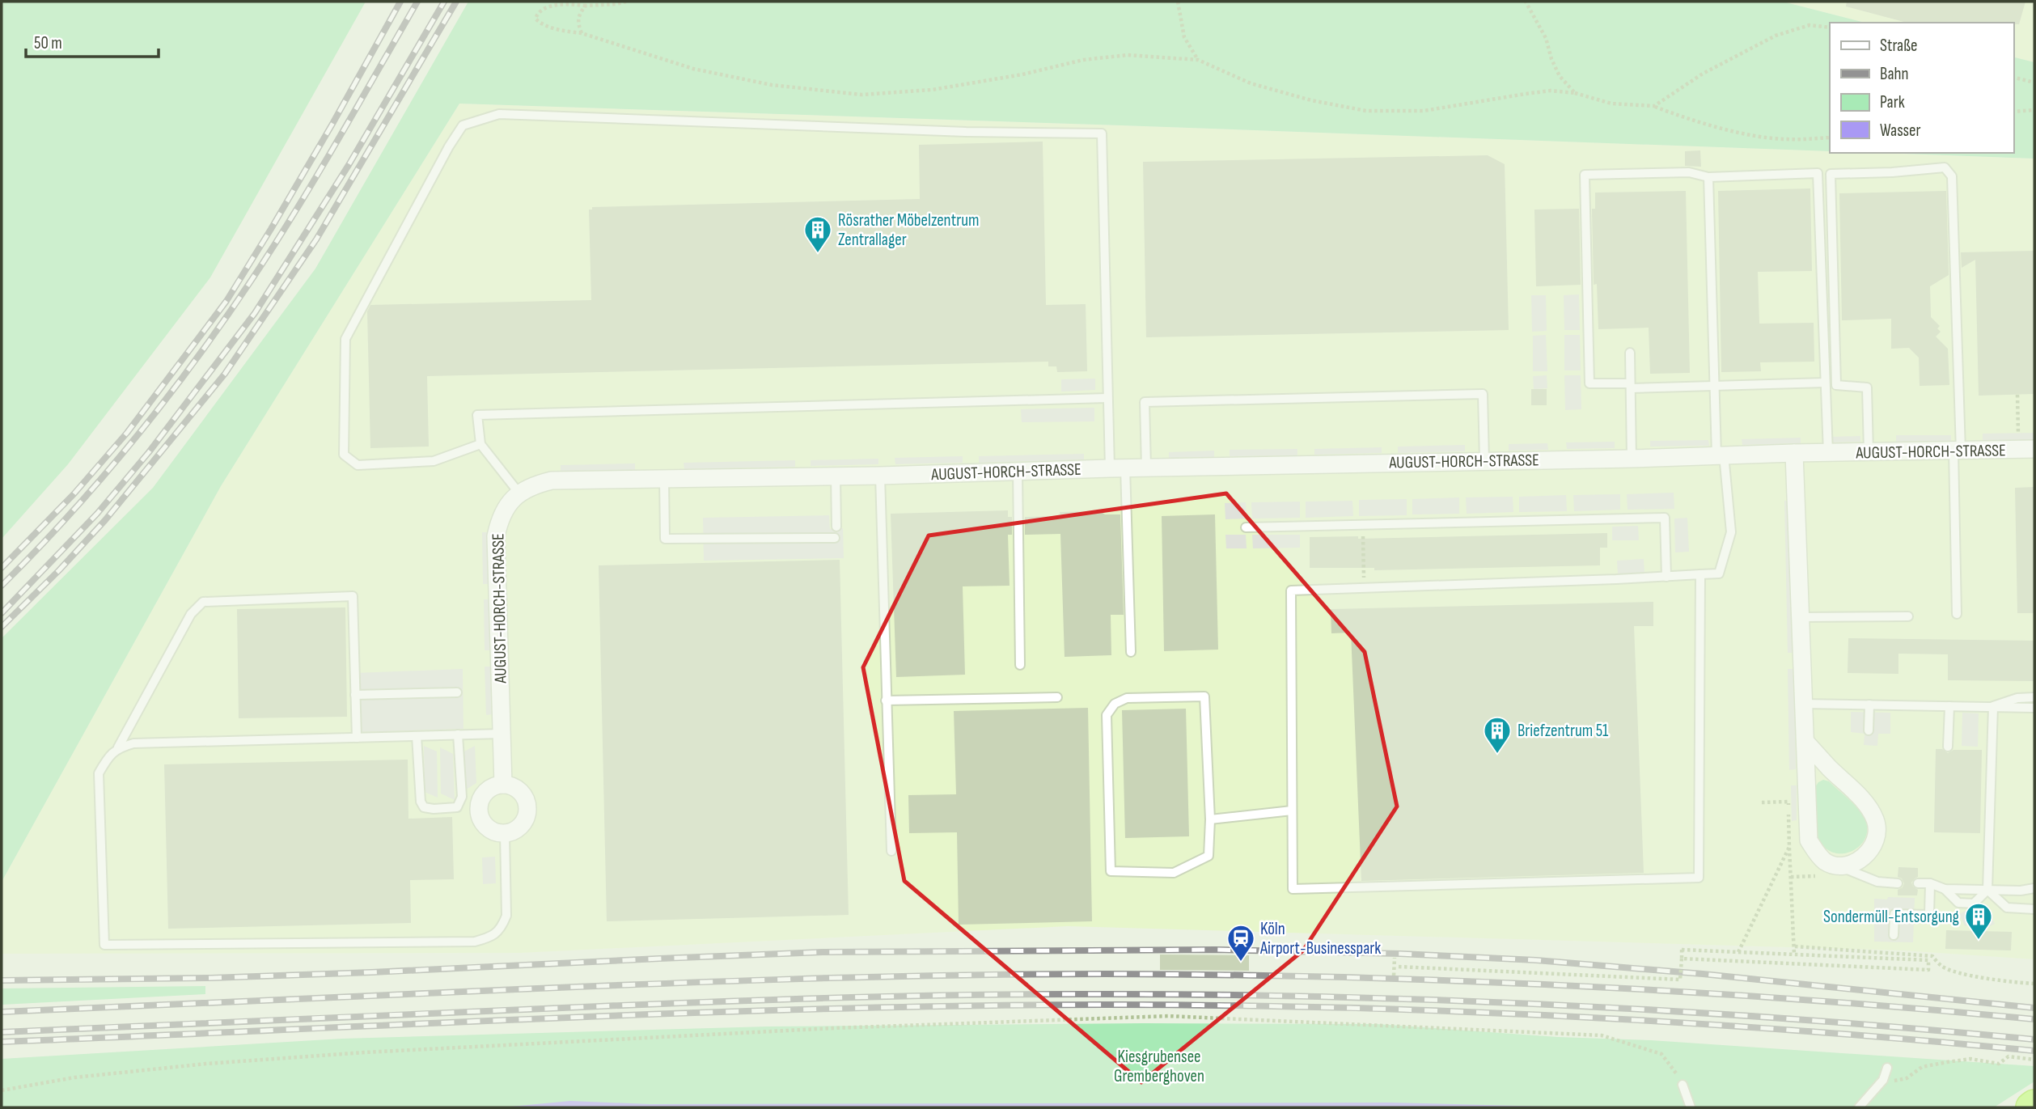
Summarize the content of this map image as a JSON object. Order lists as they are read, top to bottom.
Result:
{
  "streets": {
    "street": ["AUGUST-HORCH-STRASSE"]
  },
  "parks": ["Kiesgrubensee Gremberghoven"],
  "places": {
    "building": ["Rösrather Möbelzentrum Zentrallager", "Briefzentrum 51", "Sondermüll-Entsorgung"],
    "station": ["Köln Airport-Businesspark"]
  },
  "legend": [
    "Straße",
    "Bahn",
    "Park",
    "Wasser"
  ],
  "scale_bar": "50 m"
}
